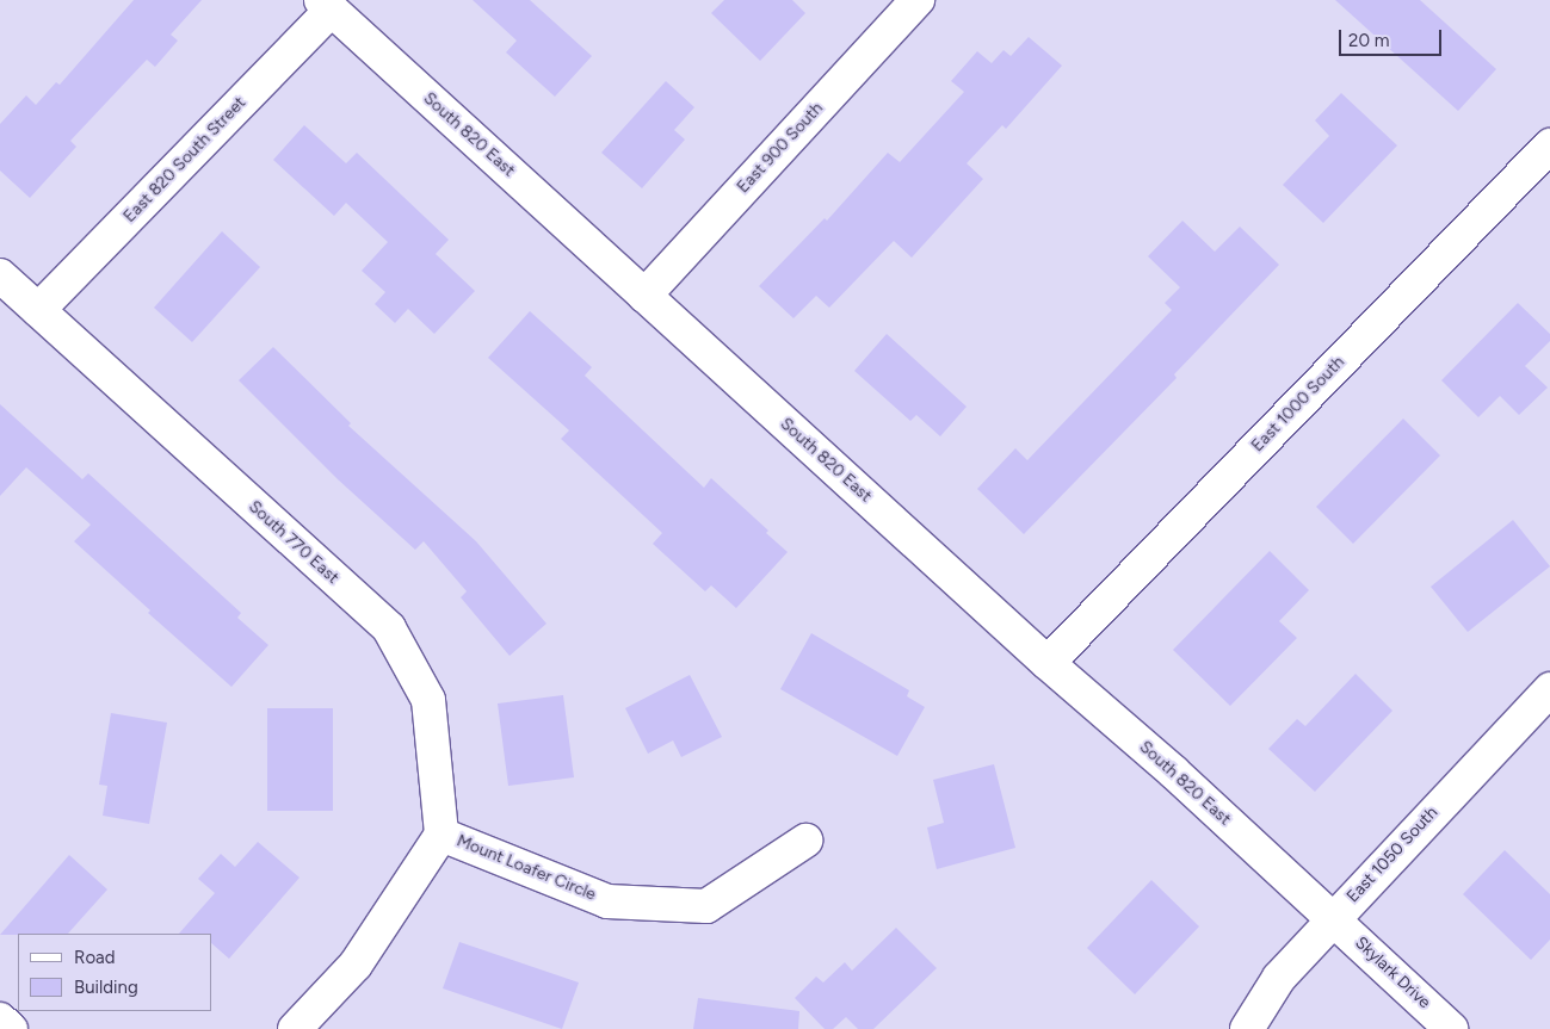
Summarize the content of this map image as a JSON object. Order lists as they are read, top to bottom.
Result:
{
  "streets": {
    "street": [
      "South 820 East",
      "East 900 South",
      "East 820 South Street",
      "East 1000 South",
      "South 770 East",
      "East 1050 South",
      "Mount Loafer Circle",
      "Skylark Drive"
    ]
  },
  "crossings": [
    ["South 820 East", "East 900 South"],
    ["South 820 East", "East 820 South Street"],
    ["South 820 East", "East 1000 South"],
    ["South 820 East", "East 1050 South"],
    ["South 820 East", "Skylark Drive"],
    ["East 820 South Street", "South 770 East"],
    ["South 770 East", "Mount Loafer Circle"],
    ["East 1050 South", "Skylark Drive"]
  ],
  "legend": ["Road", "Building"],
  "scale_bar": "20 m"
}
